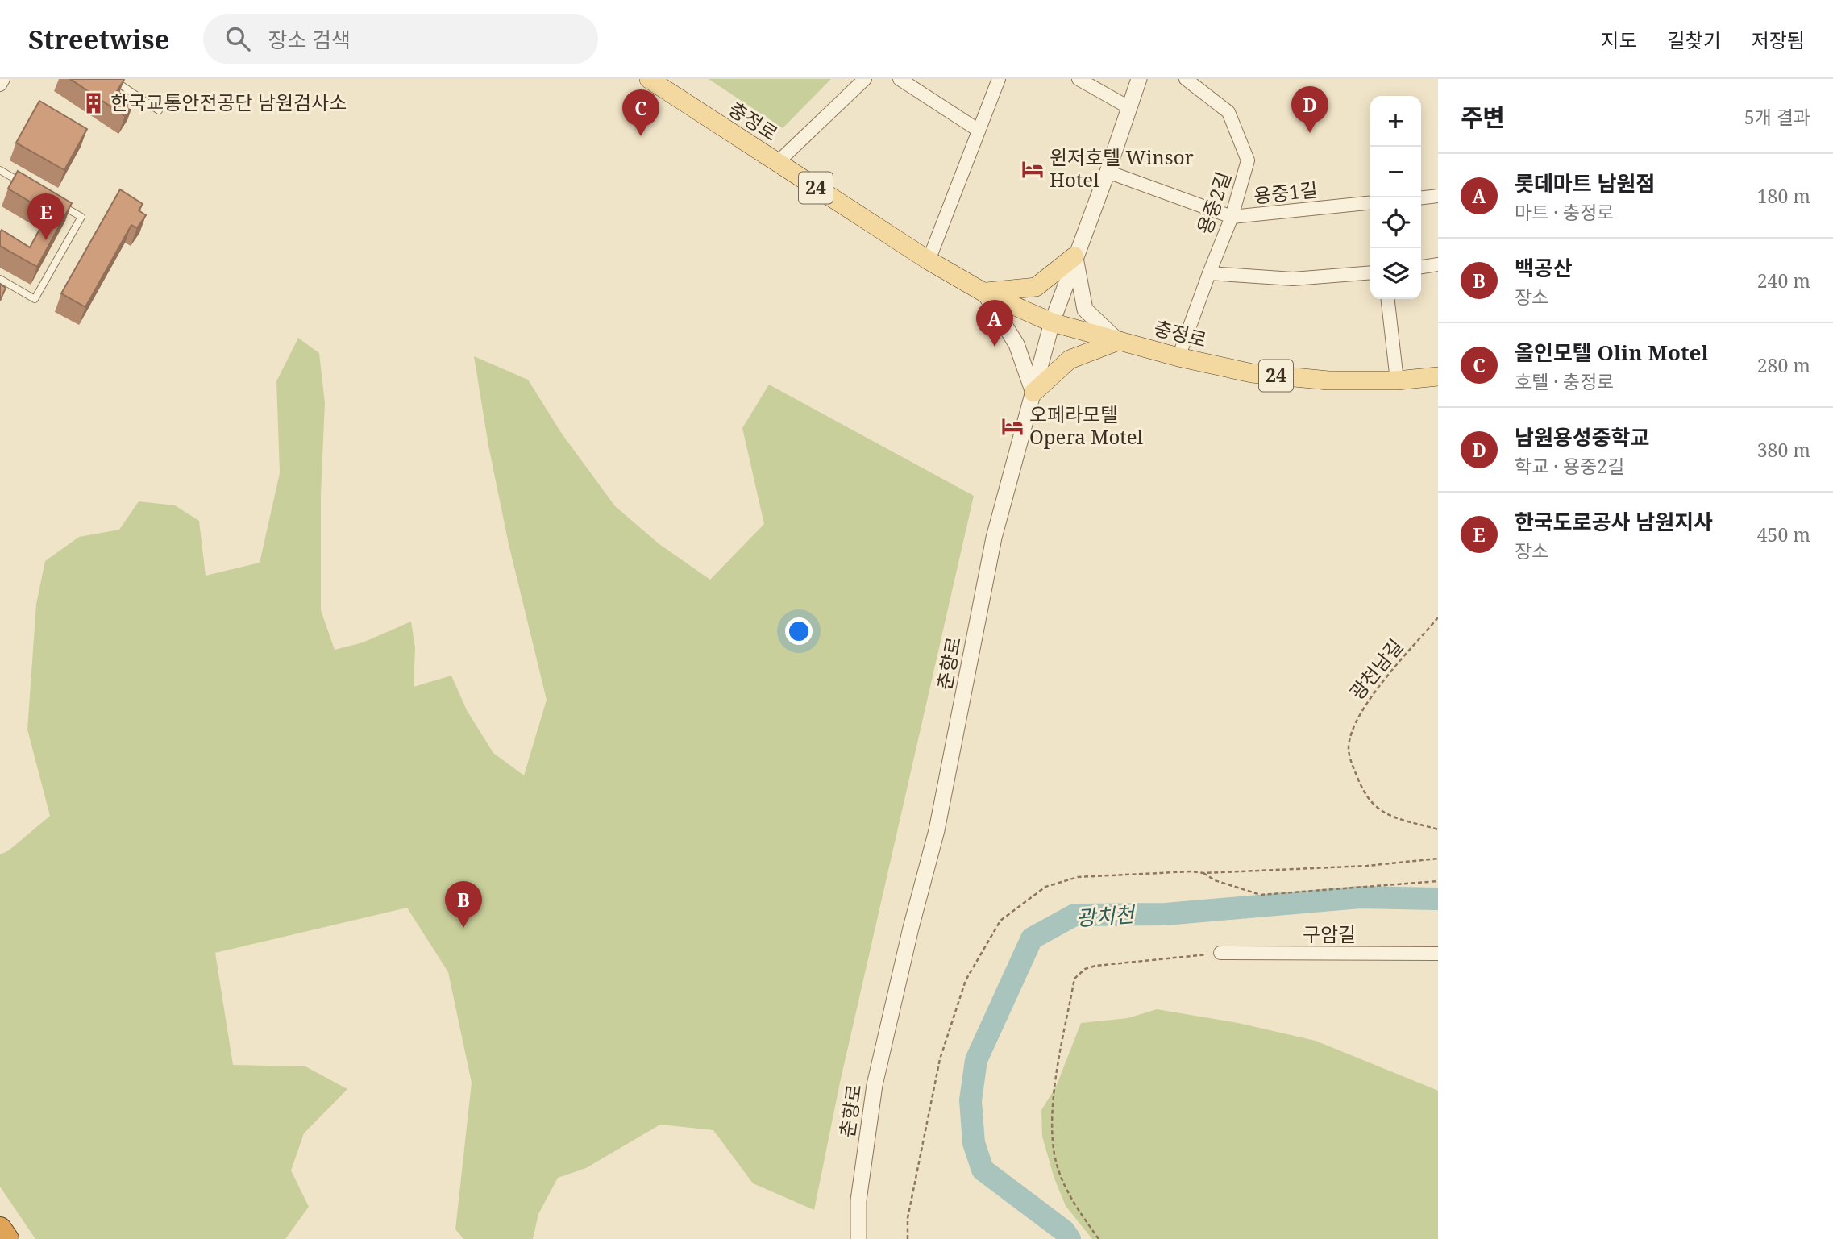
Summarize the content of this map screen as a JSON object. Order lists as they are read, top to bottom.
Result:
{
  "streets": {
    "main road": ["충정로", "24"],
    "street": [
      "용중1길",
      "용중2길",
      "춘향로",
      "구암길"
    ],
    "path": ["광천남길"]
  },
  "crossings": [
    ["충정로", "용중2길"],
    ["충정로", "춘향로"],
    ["용중1길", "용중2길"],
    ["용중1길", "춘향로"]
  ],
  "water": ["광치천"],
  "places": {
    "building": ["한국교통안전공단 남원검사소"],
    "hotel": ["윈저호텔 Winsor Hotel", "오페라모텔 Opera Motel"]
  },
  "page": {
    "header": "Streetwise",
    "search": "장소 검색",
    "nav": ["지도", "길찾기", "저장됨"],
    "heading": ["주변", "5개 결과"],
    "pins": [
      "D",
      "C",
      "E",
      "A",
      "B"
    ],
    "map_buttons": ["+", "−"],
    "list": [
      {
        "mark": "A",
        "name": "롯데마트 남원점",
        "note": "마트 · 충정로",
        "value": "180 m"
      },
      {
        "mark": "B",
        "name": "백공산",
        "note": "장소",
        "value": "240 m"
      },
      {
        "mark": "C",
        "name": "올인모텔 Olin Motel",
        "note": "호텔 · 충정로",
        "value": "280 m"
      },
      {
        "mark": "D",
        "name": "남원용성중학교",
        "note": "학교 · 용중2길",
        "value": "380 m"
      },
      {
        "mark": "E",
        "name": "한국도로공사 남원지사",
        "note": "장소",
        "value": "450 m"
      }
    ]
  }
}
